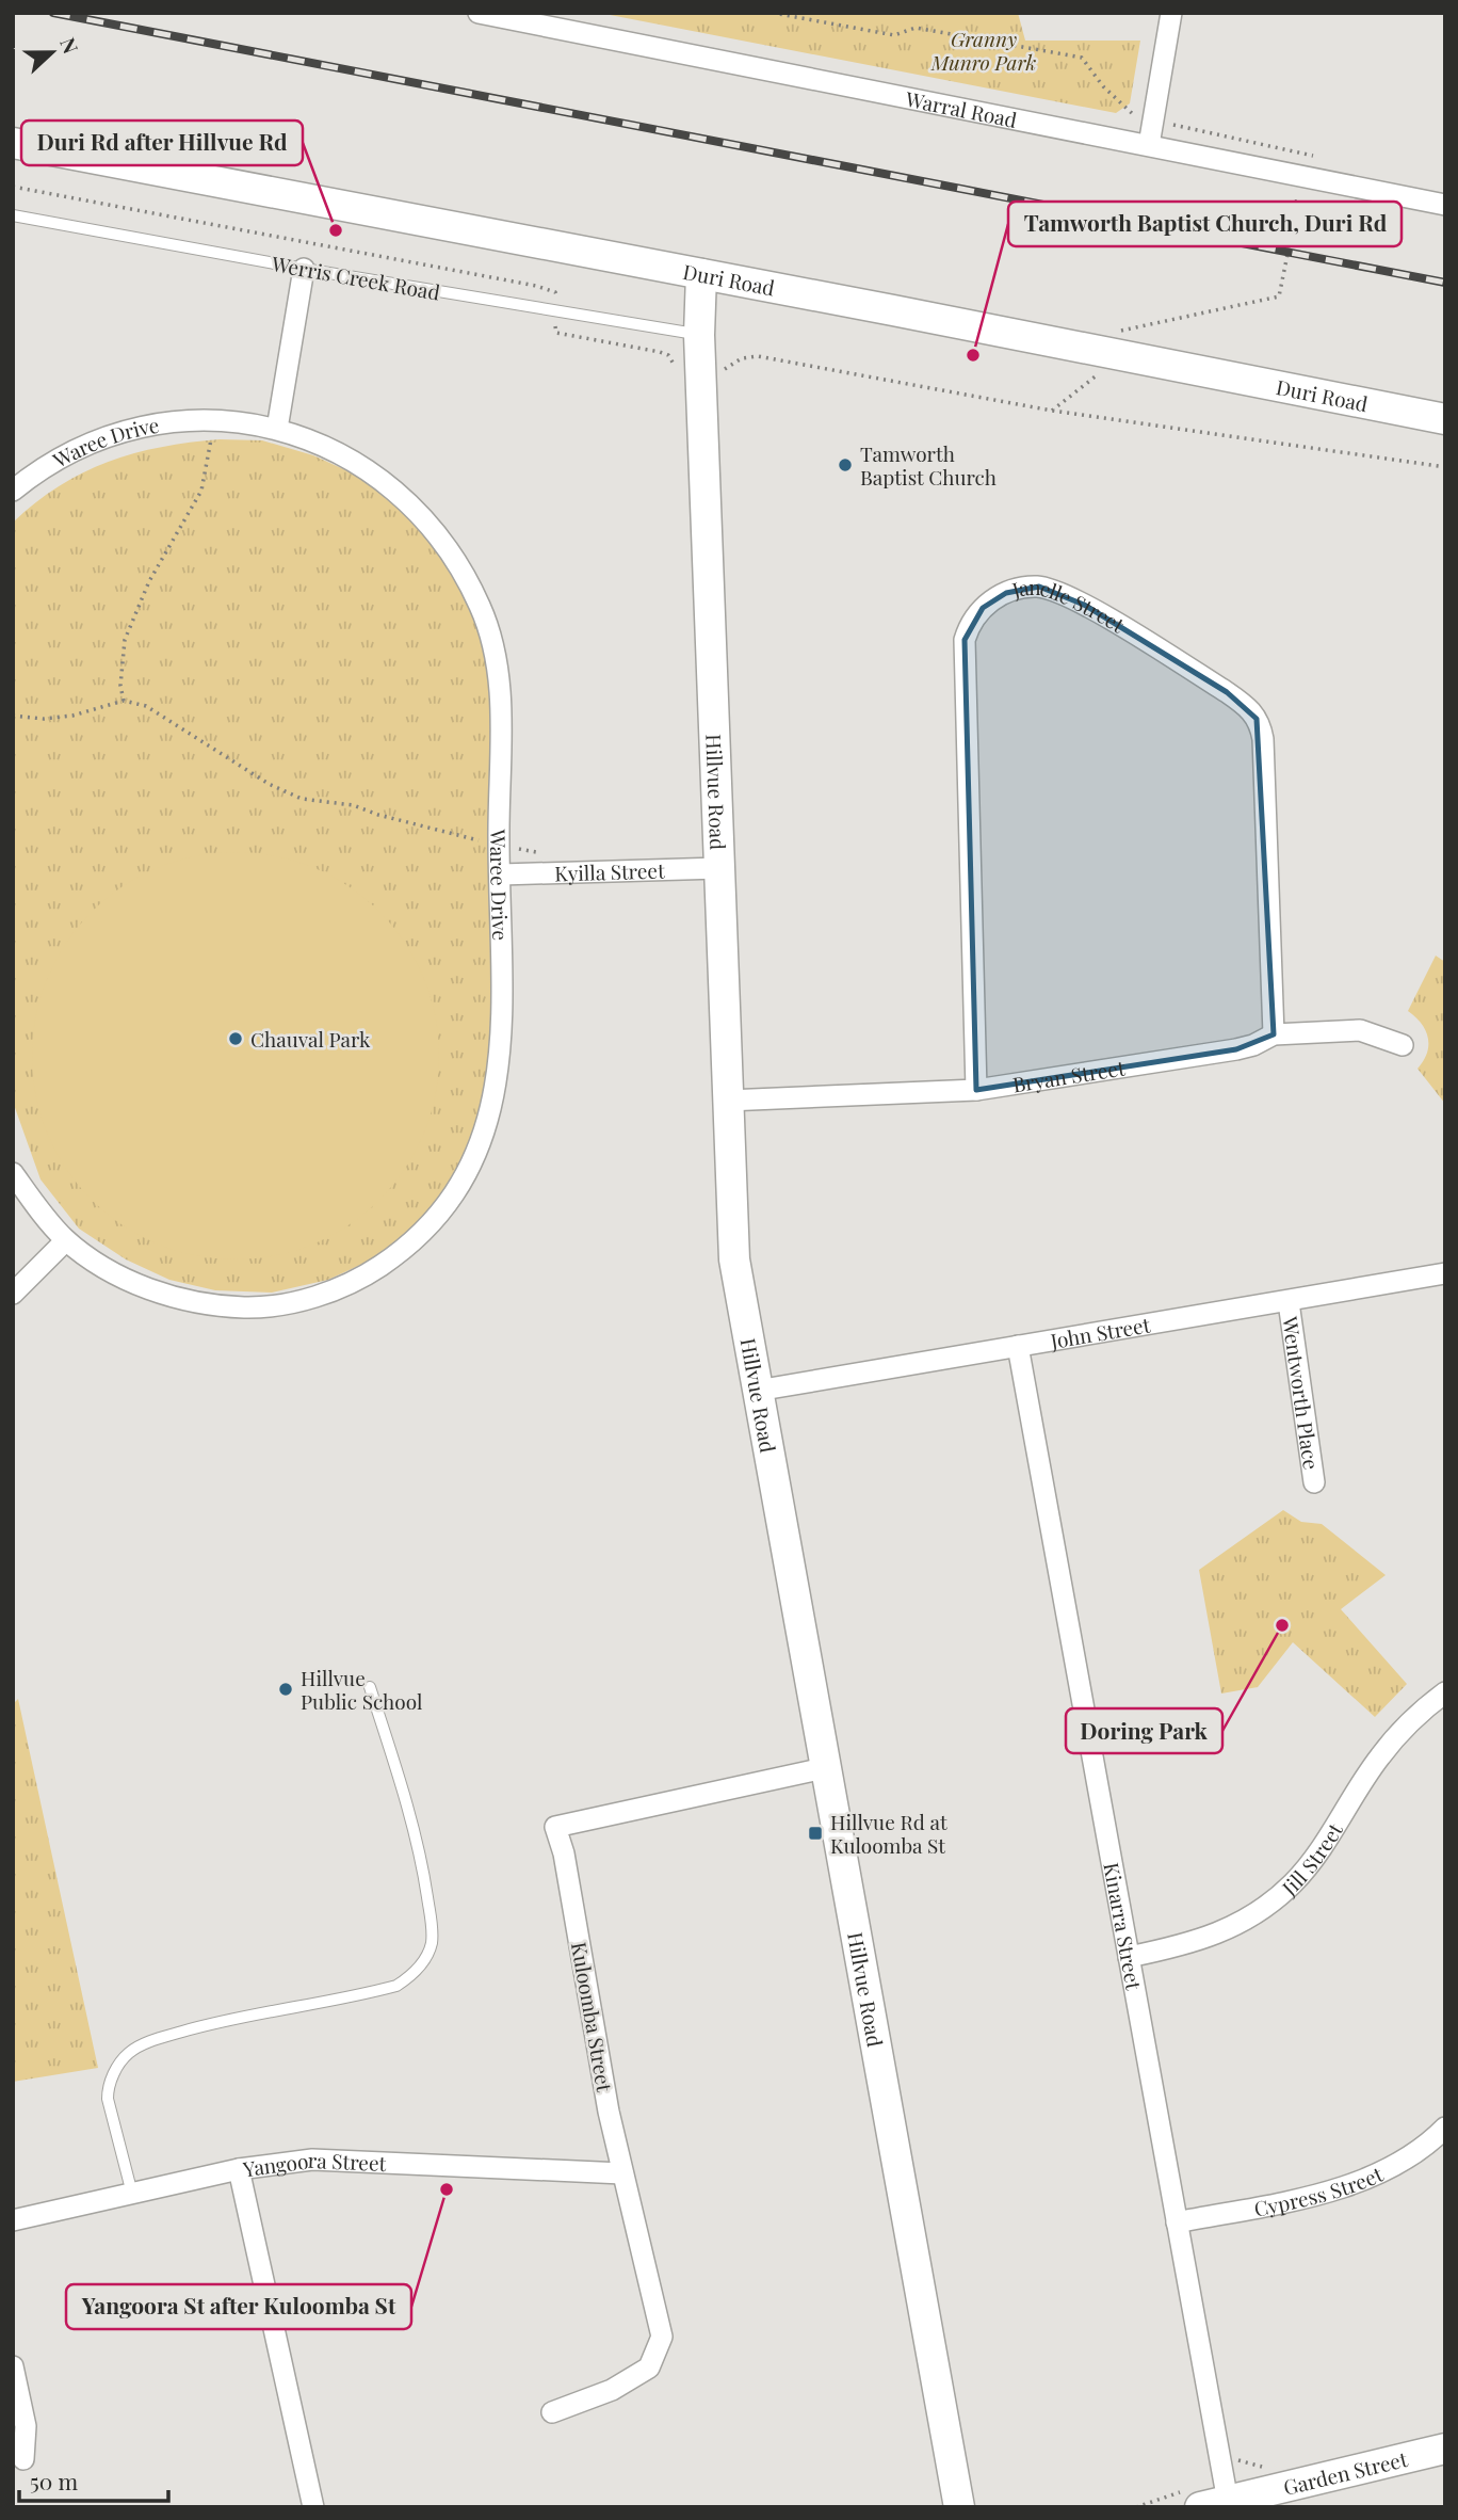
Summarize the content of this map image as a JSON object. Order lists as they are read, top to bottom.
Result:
{
  "streets": {
    "street": [
      "Warral Road",
      "Duri Road",
      "Waree Drive",
      "Janelle Street",
      "Hillvue Road",
      "Kyilla Street",
      "Bryan Street",
      "John Street",
      "Wentworth Place",
      "Jill Street",
      "Kinarra Street",
      "Kuloomba Street",
      "Yangoora Street",
      "Cypress Street",
      "Garden Street"
    ],
    "lane": ["Werris Creek Road"]
  },
  "crossings": [
    ["Werris Creek Road", "Hillvue Road"],
    ["Duri Road", "Hillvue Road"],
    ["Waree Drive", "Kyilla Street"],
    ["Janelle Street", "Bryan Street"],
    ["Hillvue Road", "Kyilla Street"],
    ["Hillvue Road", "Bryan Street"],
    ["Hillvue Road", "John Street"],
    ["Hillvue Road", "Kuloomba Street"],
    ["John Street", "Wentworth Place"],
    ["John Street", "Kinarra Street"],
    ["Jill Street", "Kinarra Street"],
    ["Kinarra Street", "Cypress Street"],
    ["Kinarra Street", "Garden Street"],
    ["Kuloomba Street", "Yangoora Street"]
  ],
  "parks": ["Granny Munro Park"],
  "places": {
    "other": [
      "Duri Rd after Hillvue Rd",
      "Tamworth Baptist Church, Duri Rd",
      "Tamworth Baptist Church",
      "Chauval Park",
      "Doring Park",
      "Hillvue Public School",
      "Yangoora St after Kuloomba St"
    ],
    "transit": ["Hillvue Rd at Kuloomba St"]
  },
  "scale_bar": "50 m",
  "north": "right"
}
